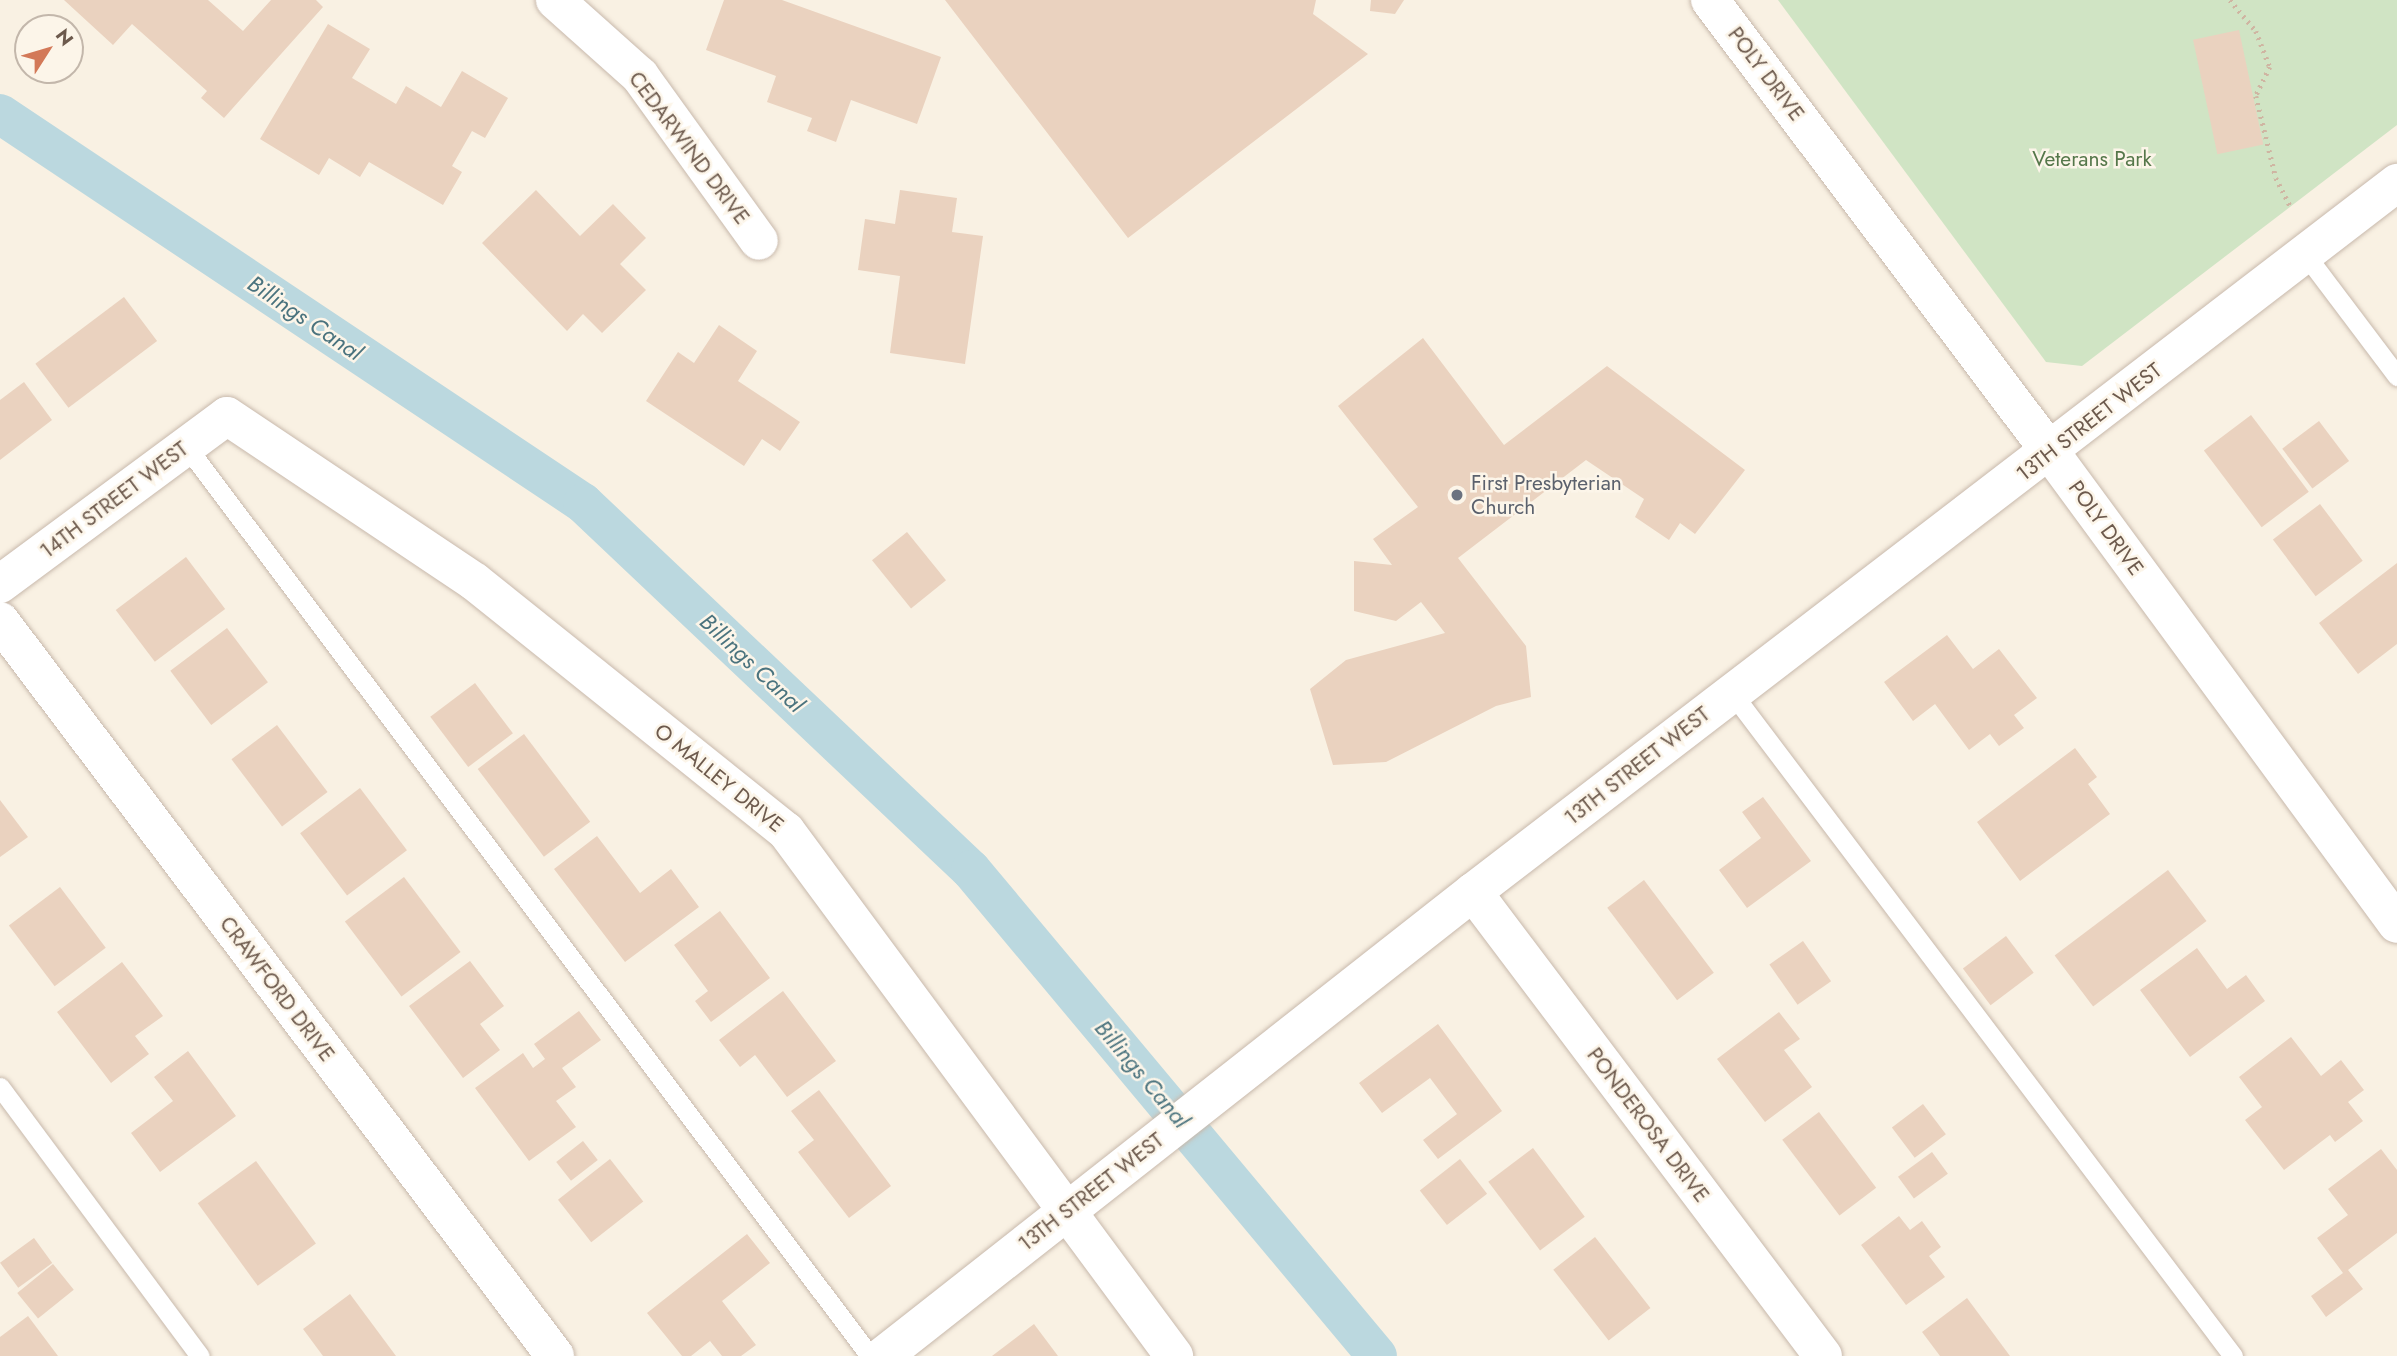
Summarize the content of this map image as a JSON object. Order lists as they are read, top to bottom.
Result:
{
  "streets": {
    "street": [
      "POLY DRIVE",
      "CEDARWIND DRIVE",
      "13TH STREET WEST",
      "14TH STREET WEST",
      "O MALLEY DRIVE",
      "CRAWFORD DRIVE",
      "PONDEROSA DRIVE"
    ]
  },
  "crossings": [
    ["POLY DRIVE", "13TH STREET WEST"],
    ["13TH STREET WEST", "O MALLEY DRIVE"],
    ["13TH STREET WEST", "PONDEROSA DRIVE"],
    ["14TH STREET WEST", "O MALLEY DRIVE"]
  ],
  "water": ["Billings Canal"],
  "parks": ["Veterans Park"],
  "places": ["First Presbyterian Church"],
  "north": "top right"
}
